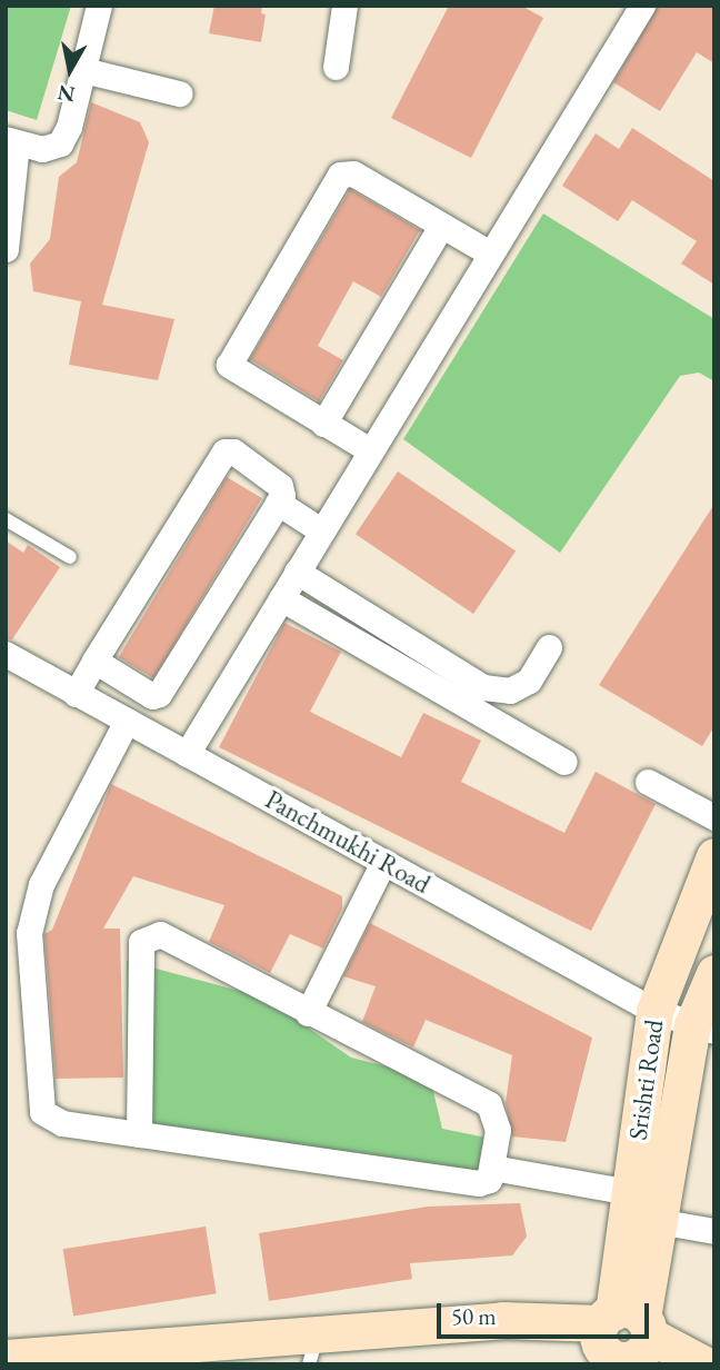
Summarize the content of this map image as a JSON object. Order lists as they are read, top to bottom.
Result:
{
  "streets": {
    "main road": ["Srishti Road"],
    "street": ["Panchmukhi Road"]
  },
  "crossings": [
    ["Panchmukhi Road", "Srishti Road"]
  ],
  "scale_bar": "50 m",
  "north": "bottom"
}
